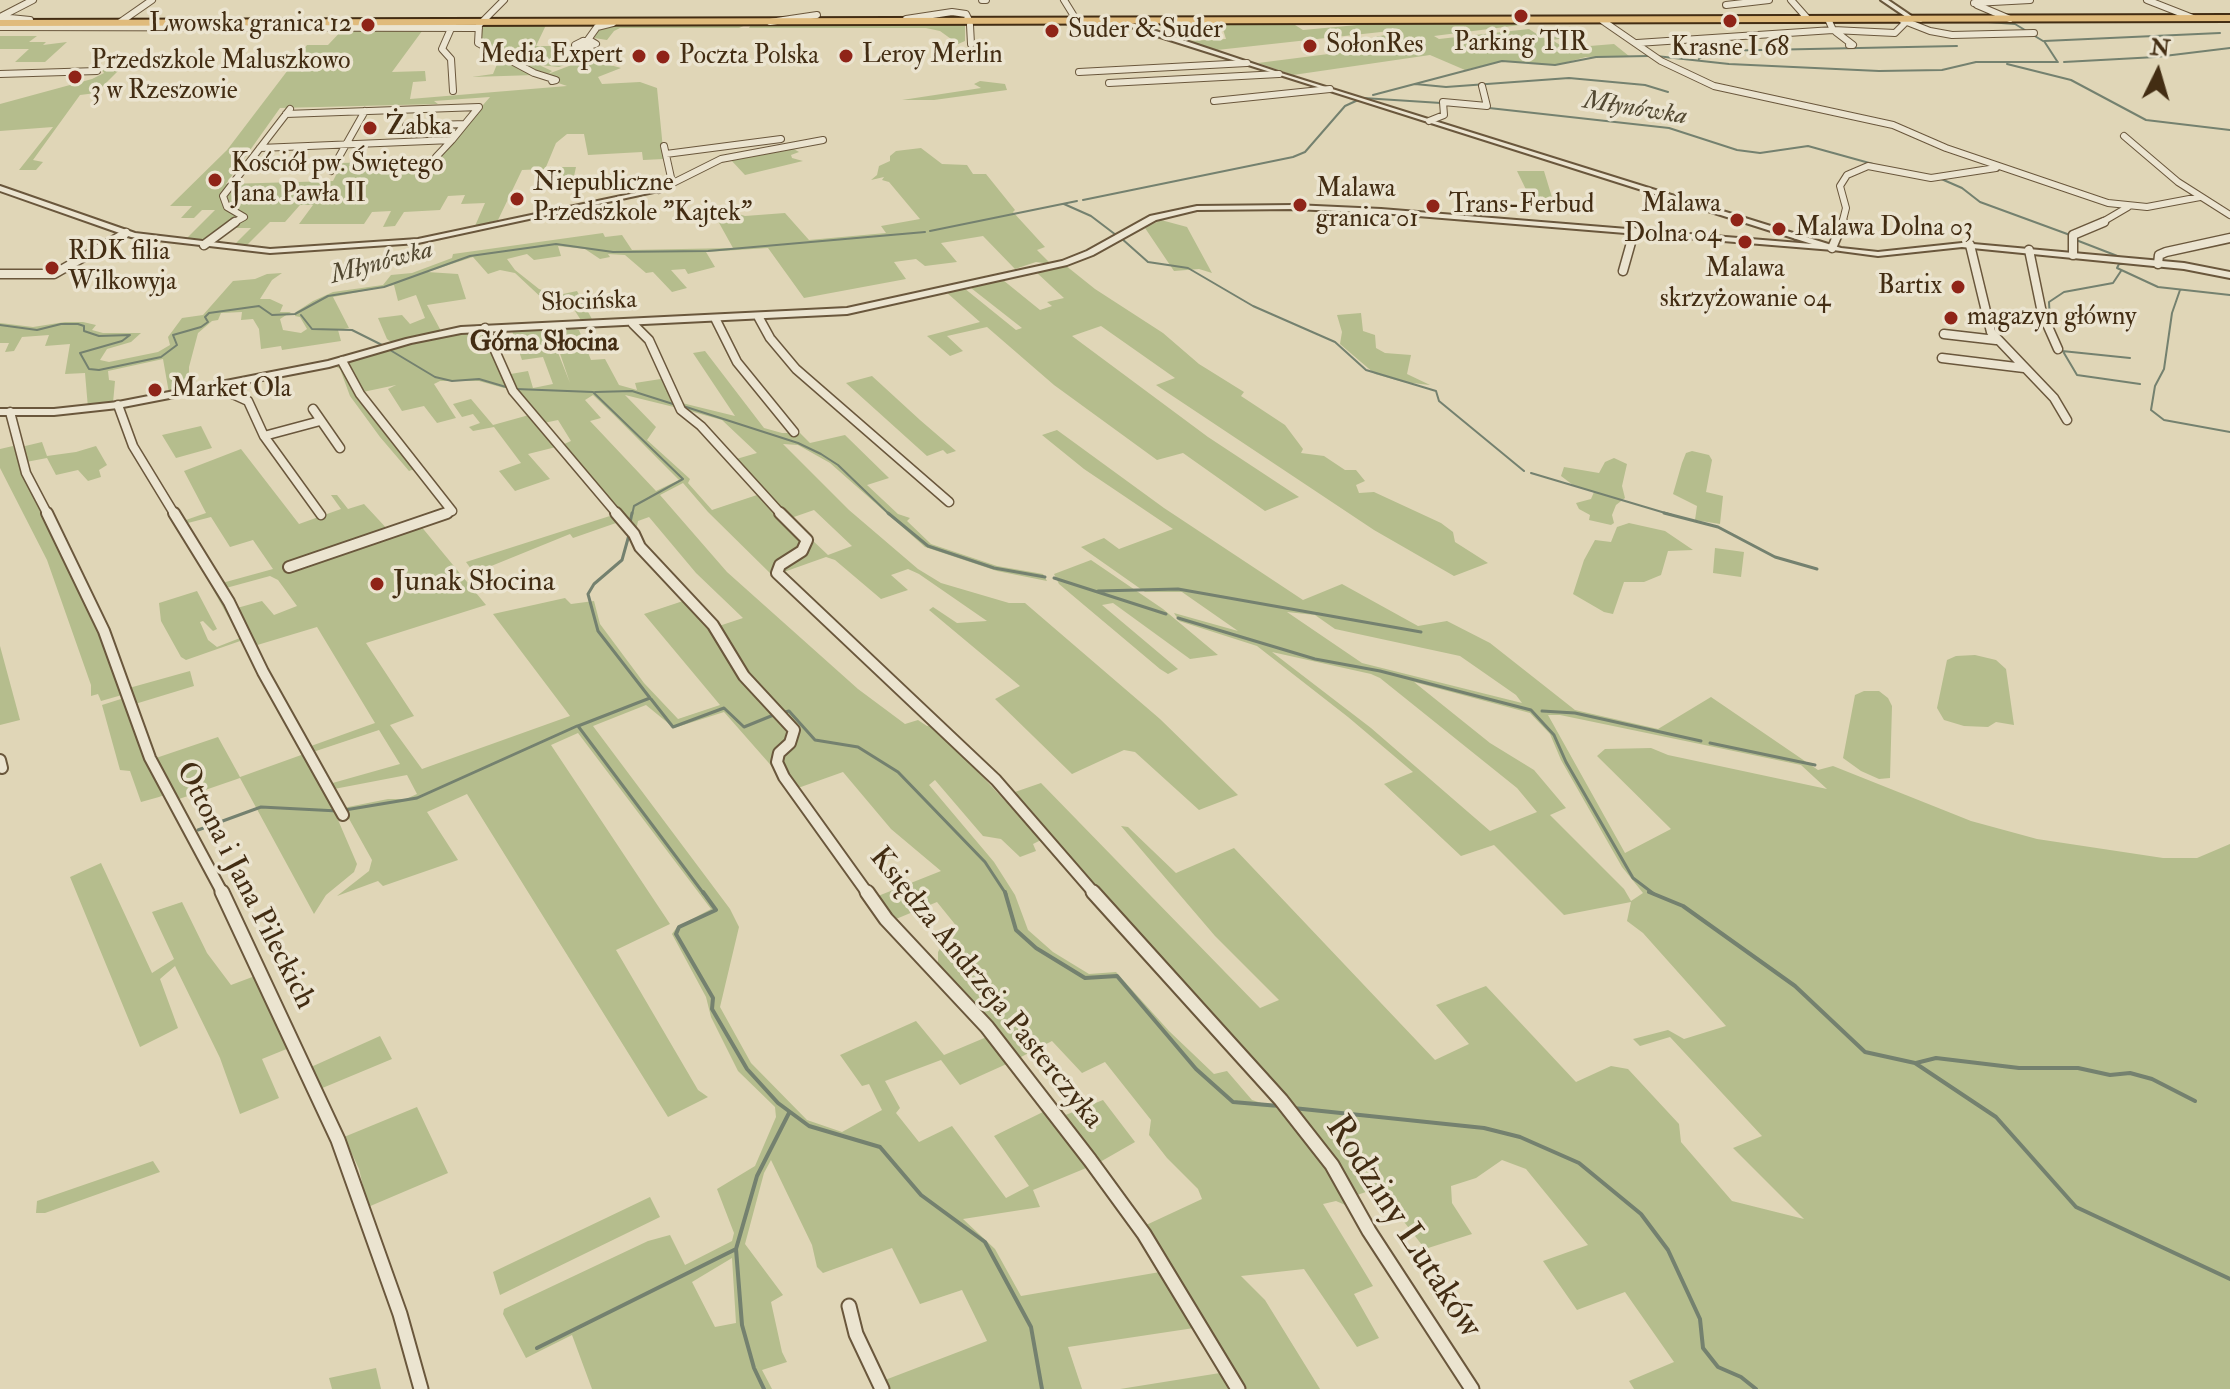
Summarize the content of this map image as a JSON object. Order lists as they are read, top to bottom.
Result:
{
  "streets": {
    "street": [
      "Słocińska",
      "Ottona i Jana Pileckich",
      "Księdza Andrzeja Pasterczyka",
      "Rodziny Lutaków"
    ]
  },
  "crossings": [
    ["Słocińska", "Ottona i Jana Pileckich"],
    ["Słocińska", "Księdza Andrzeja Pasterczyka"],
    ["Słocińska", "Rodziny Lutaków"]
  ],
  "districts": ["Górna Słocina"],
  "water": ["Młynówka"],
  "places": [
    "Parking TIR",
    "Krasne I 68",
    "Lwowska granica 12",
    "Suder & Suder",
    "SołonRes",
    "Media Expert",
    "Leroy Merlin",
    "Poczta Polska",
    "Przedszkole Maluszkowo 3 w Rzeszowie",
    "Żabka",
    "Kościół pw. Świętego Jana Pawła II",
    "Niepubliczne Przedszkole \"Kajtek\"",
    "Malawa granica 01",
    "Trans-Ferbud",
    "Malawa Dolna 04",
    "Malawa Dolna 03",
    "Malawa skrzyżowanie 04",
    "RDK filia Wilkowyja",
    "Bartix",
    "magazyn główny",
    "Market Ola",
    "Junak Słocina"
  ],
  "north": "top"
}
